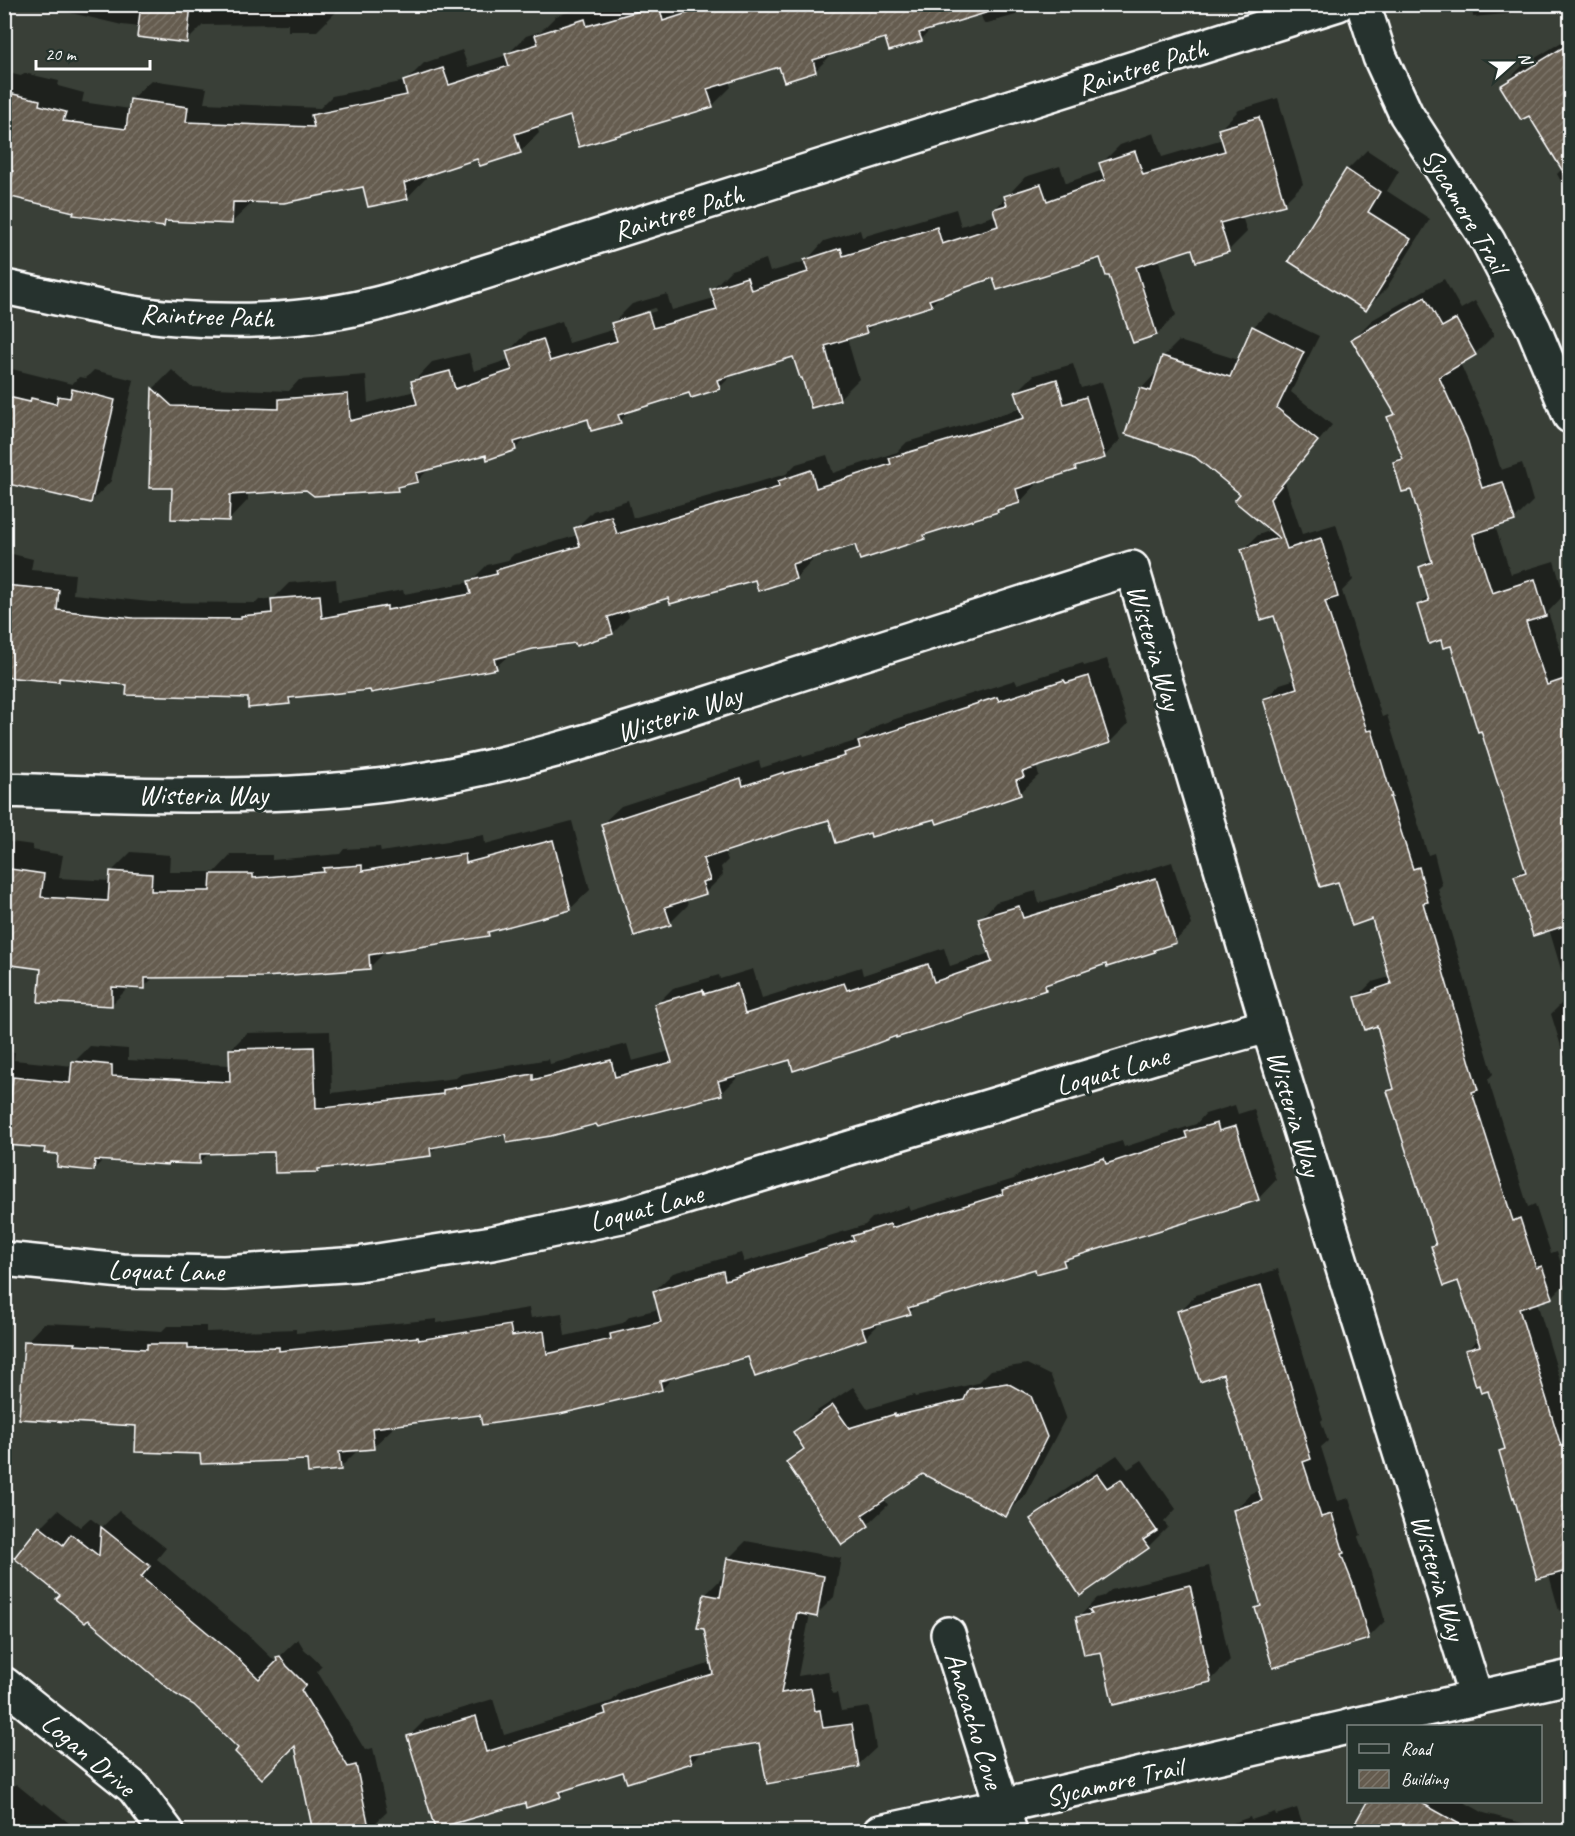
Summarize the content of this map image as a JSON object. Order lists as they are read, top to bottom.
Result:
{
  "streets": {
    "street": [
      "Raintree Path",
      "Sycamore Trail",
      "Wisteria Way",
      "Loquat Lane",
      "Anacacho Cove",
      "Logan Drive"
    ]
  },
  "crossings": [
    ["Sycamore Trail", "Wisteria Way"],
    ["Sycamore Trail", "Anacacho Cove"],
    ["Wisteria Way", "Loquat Lane"]
  ],
  "legend": ["Road", "Building"],
  "scale_bar": "20 m",
  "north": "right"
}
